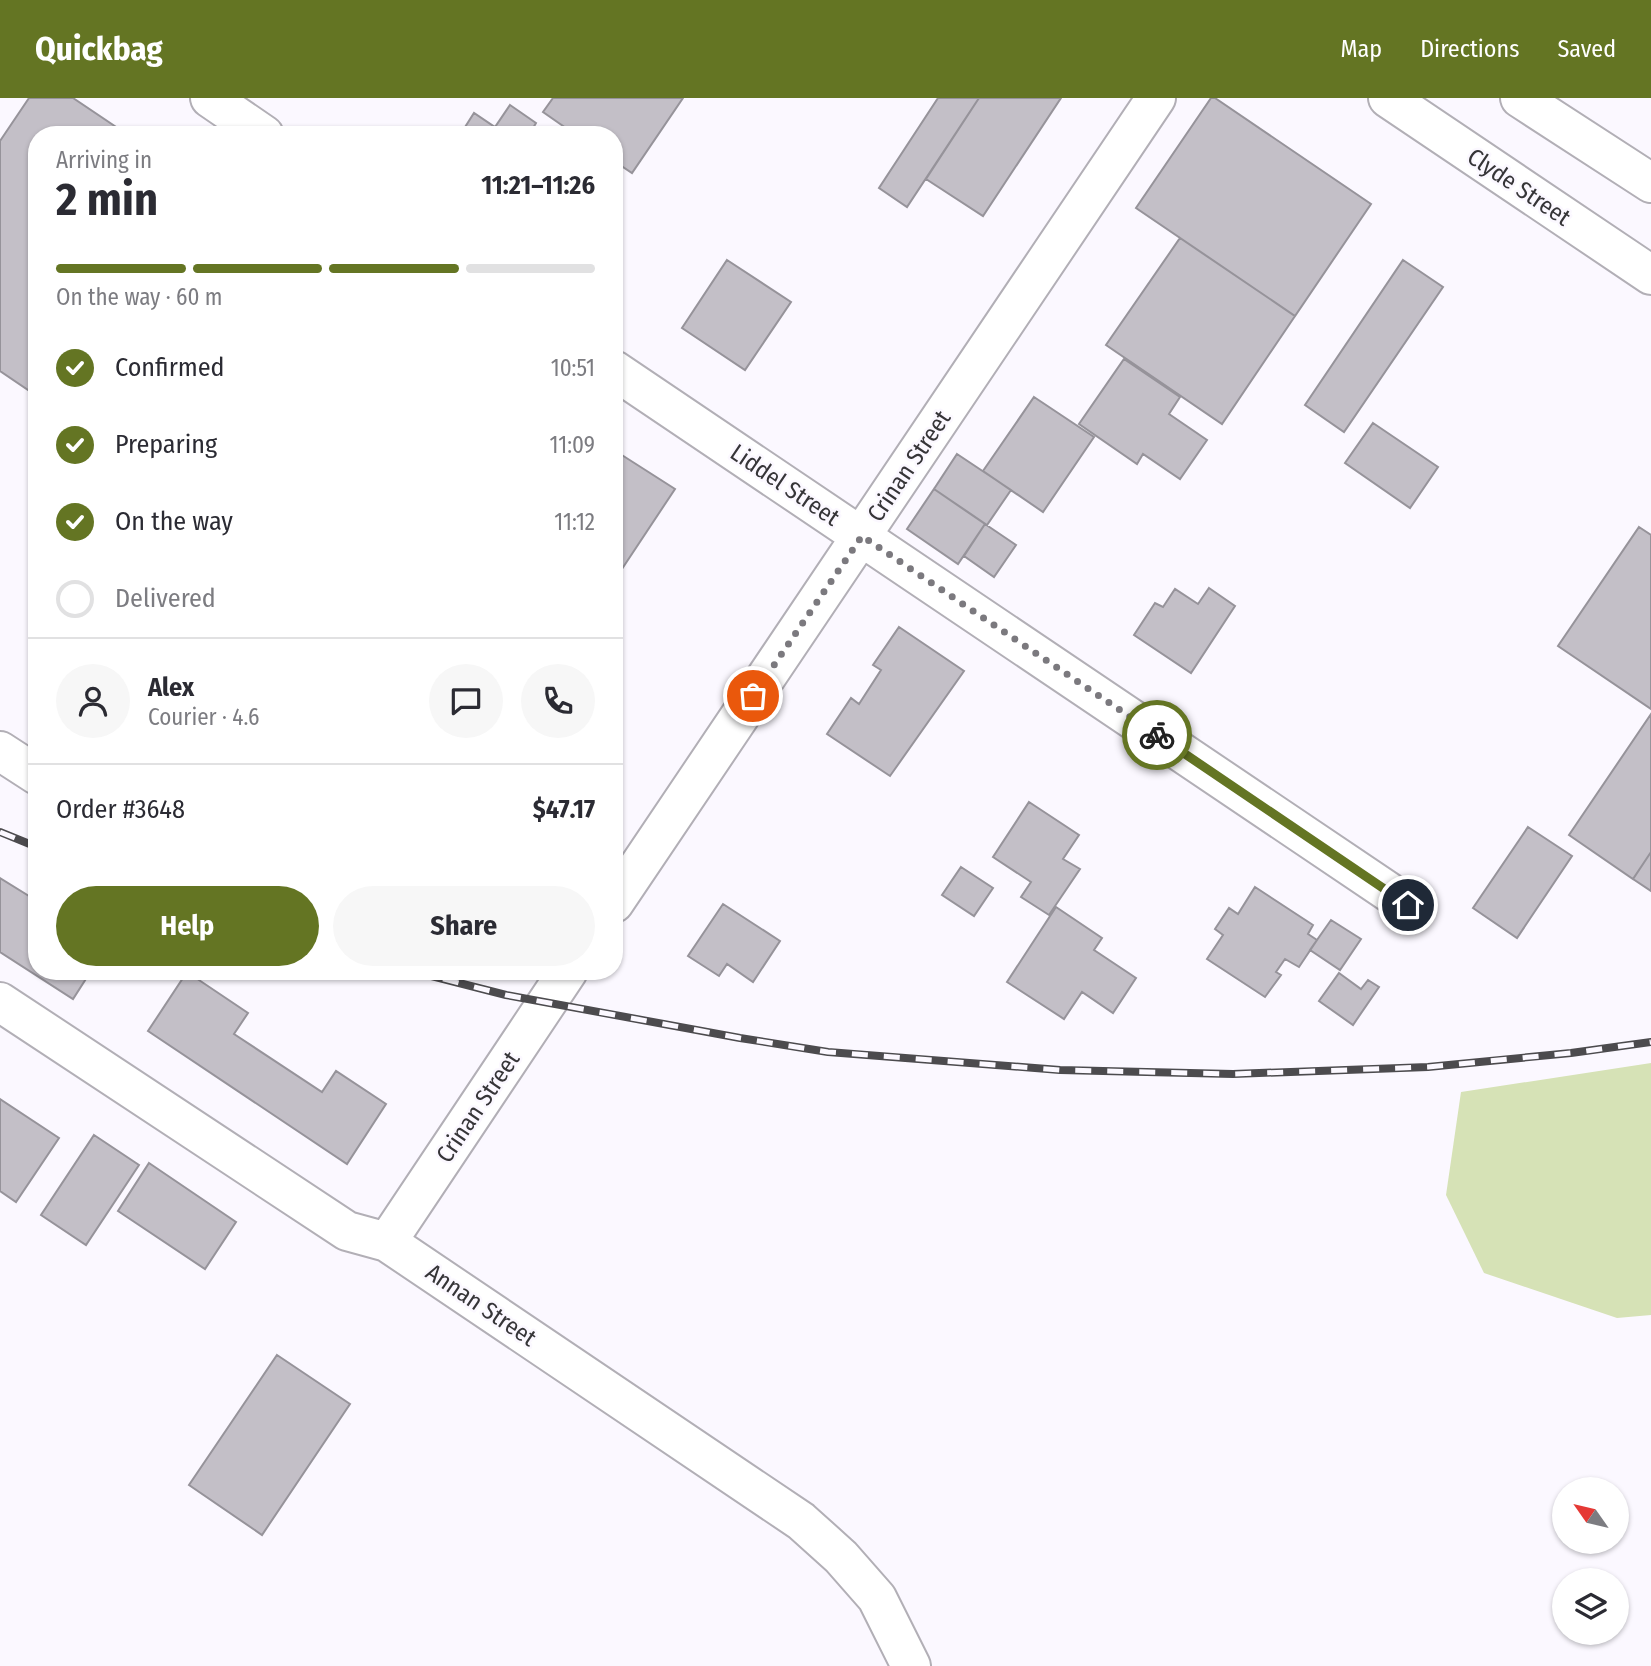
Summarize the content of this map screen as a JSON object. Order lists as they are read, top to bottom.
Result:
{
  "streets": {
    "main road": [
      "Clyde Street",
      "Crinan Street",
      "Liddel Street",
      "Annan Street"
    ]
  },
  "crossings": [
    ["Crinan Street", "Liddel Street"],
    ["Crinan Street", "Annan Street"]
  ],
  "north": "top left",
  "page": {
    "header": "Quickbag",
    "nav": ["Map", "Directions", "Saved"],
    "heading": ["2 min", "Arriving in", "11:21–11:26"],
    "panel": [
      "Alex",
      "Courier · 4.6",
      "Order #3648",
      "$47.17"
    ],
    "bar": "On the way · 60 m",
    "list": [
      ["Confirmed", "10:51"],
      ["Preparing", "11:09"],
      ["On the way", "11:12"],
      "Delivered"
    ],
    "buttons": ["Help", "Share"]
  }
}
